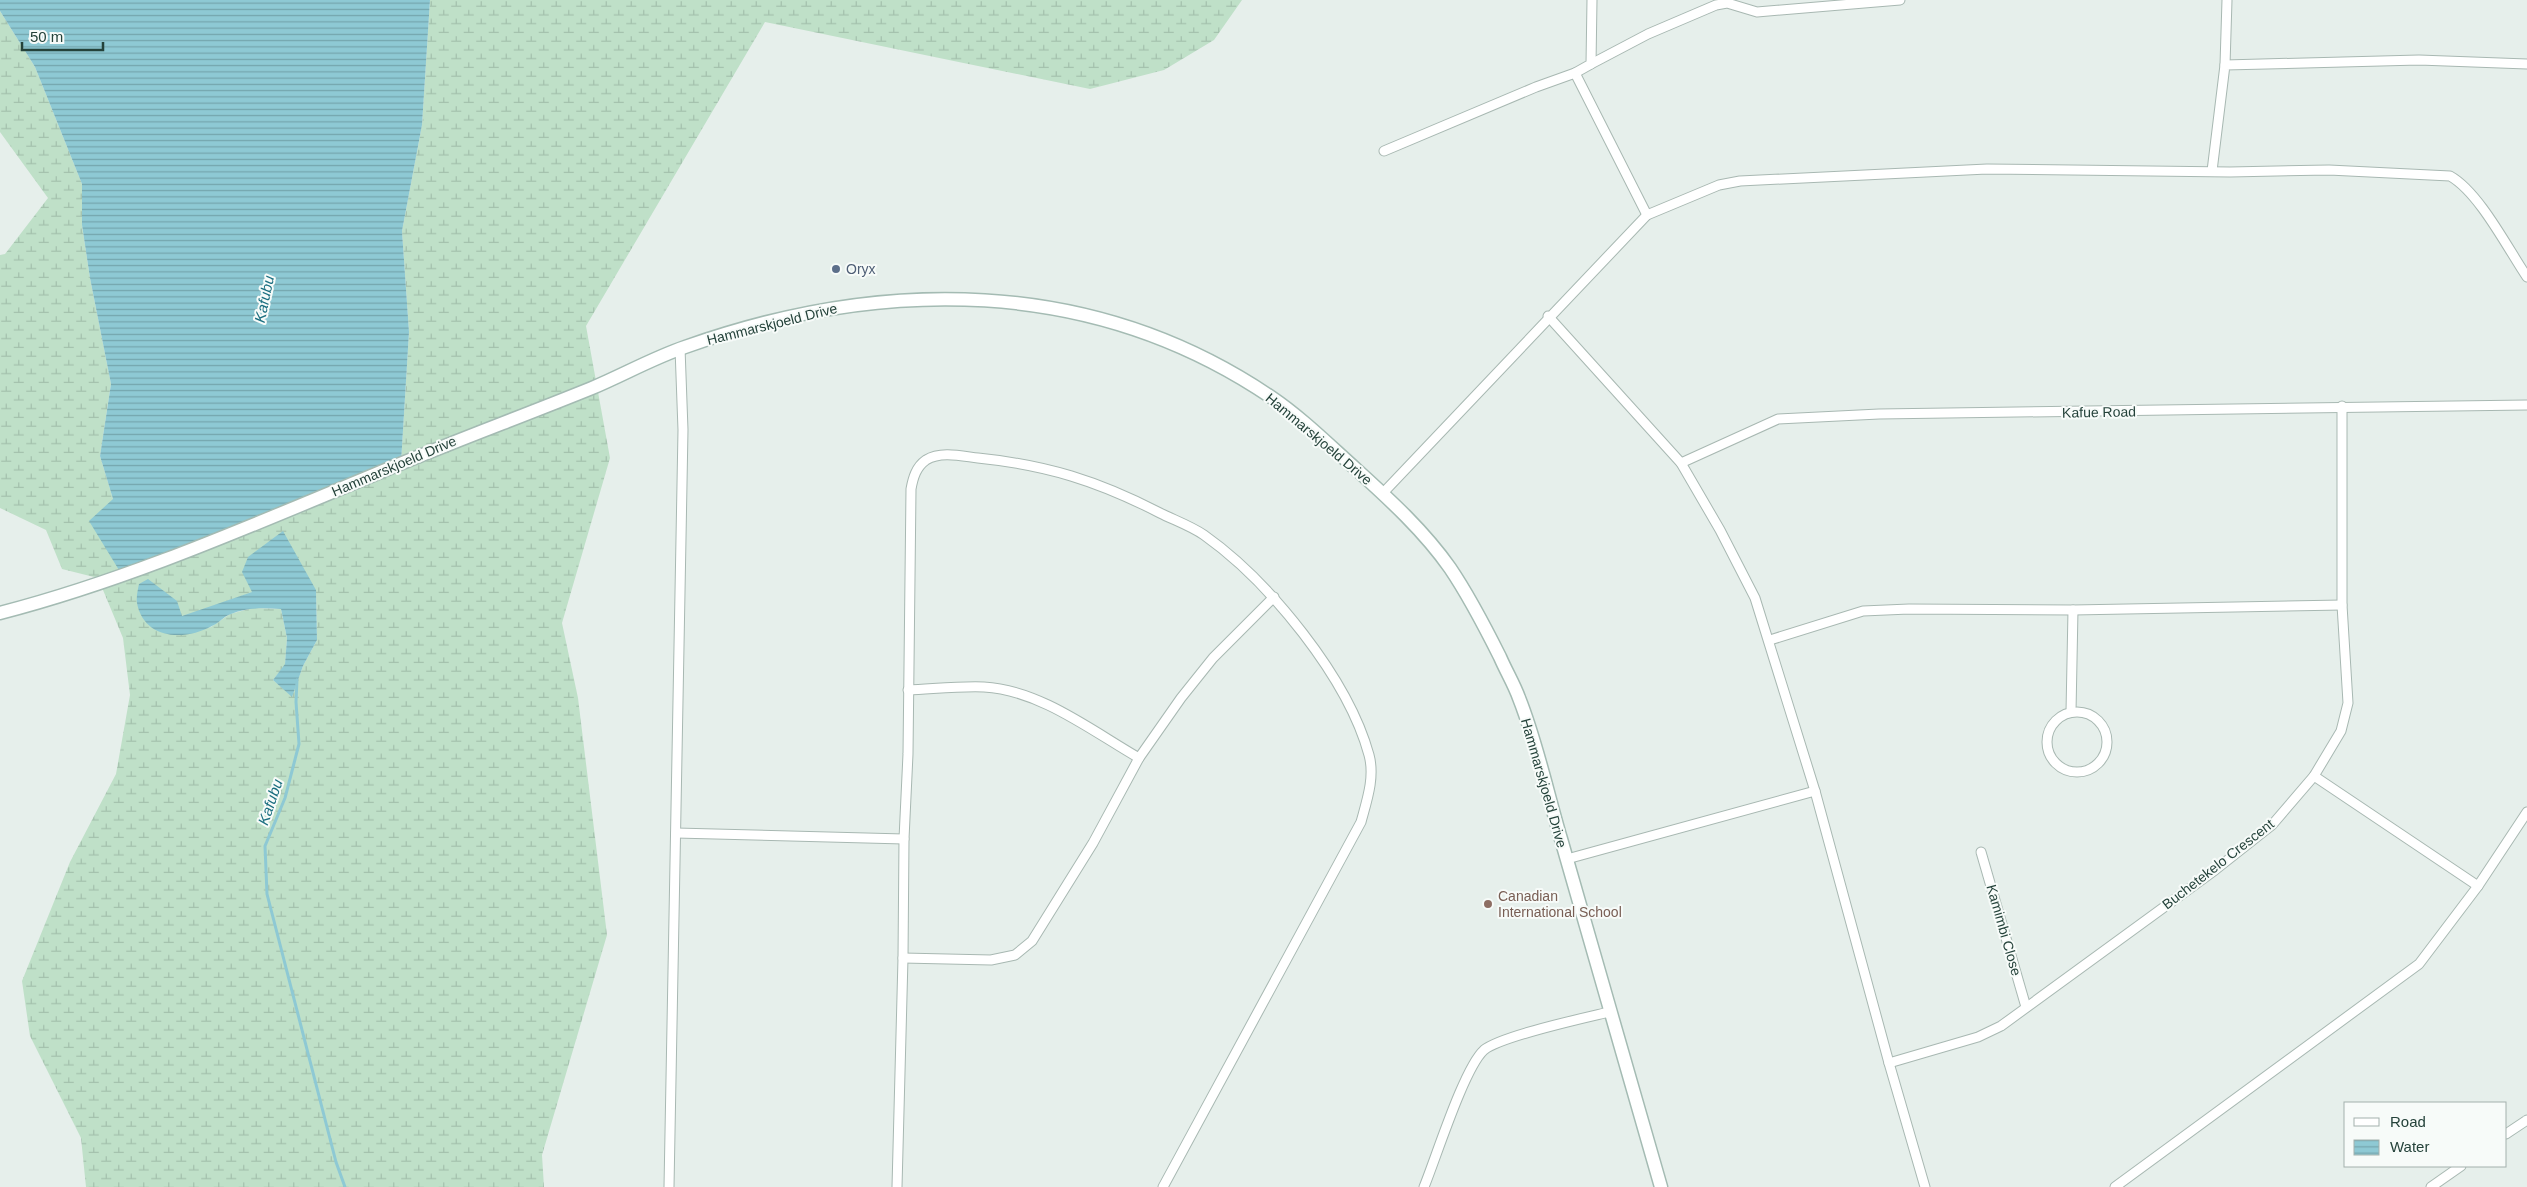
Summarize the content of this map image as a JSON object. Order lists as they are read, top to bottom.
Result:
{
  "streets": {
    "main road": ["Hammarskjoeld Drive"],
    "street": ["Kafue Road", "Buchetekelo Crescent", "Kamimbi Close"]
  },
  "crossings": [
    ["Kafue Road", "Buchetekelo Crescent"],
    ["Buchetekelo Crescent", "Kamimbi Close"]
  ],
  "water": ["Kafubu"],
  "places": ["Oryx", "Canadian International School"],
  "legend": ["Road", "Water"],
  "scale_bar": "50 m"
}
